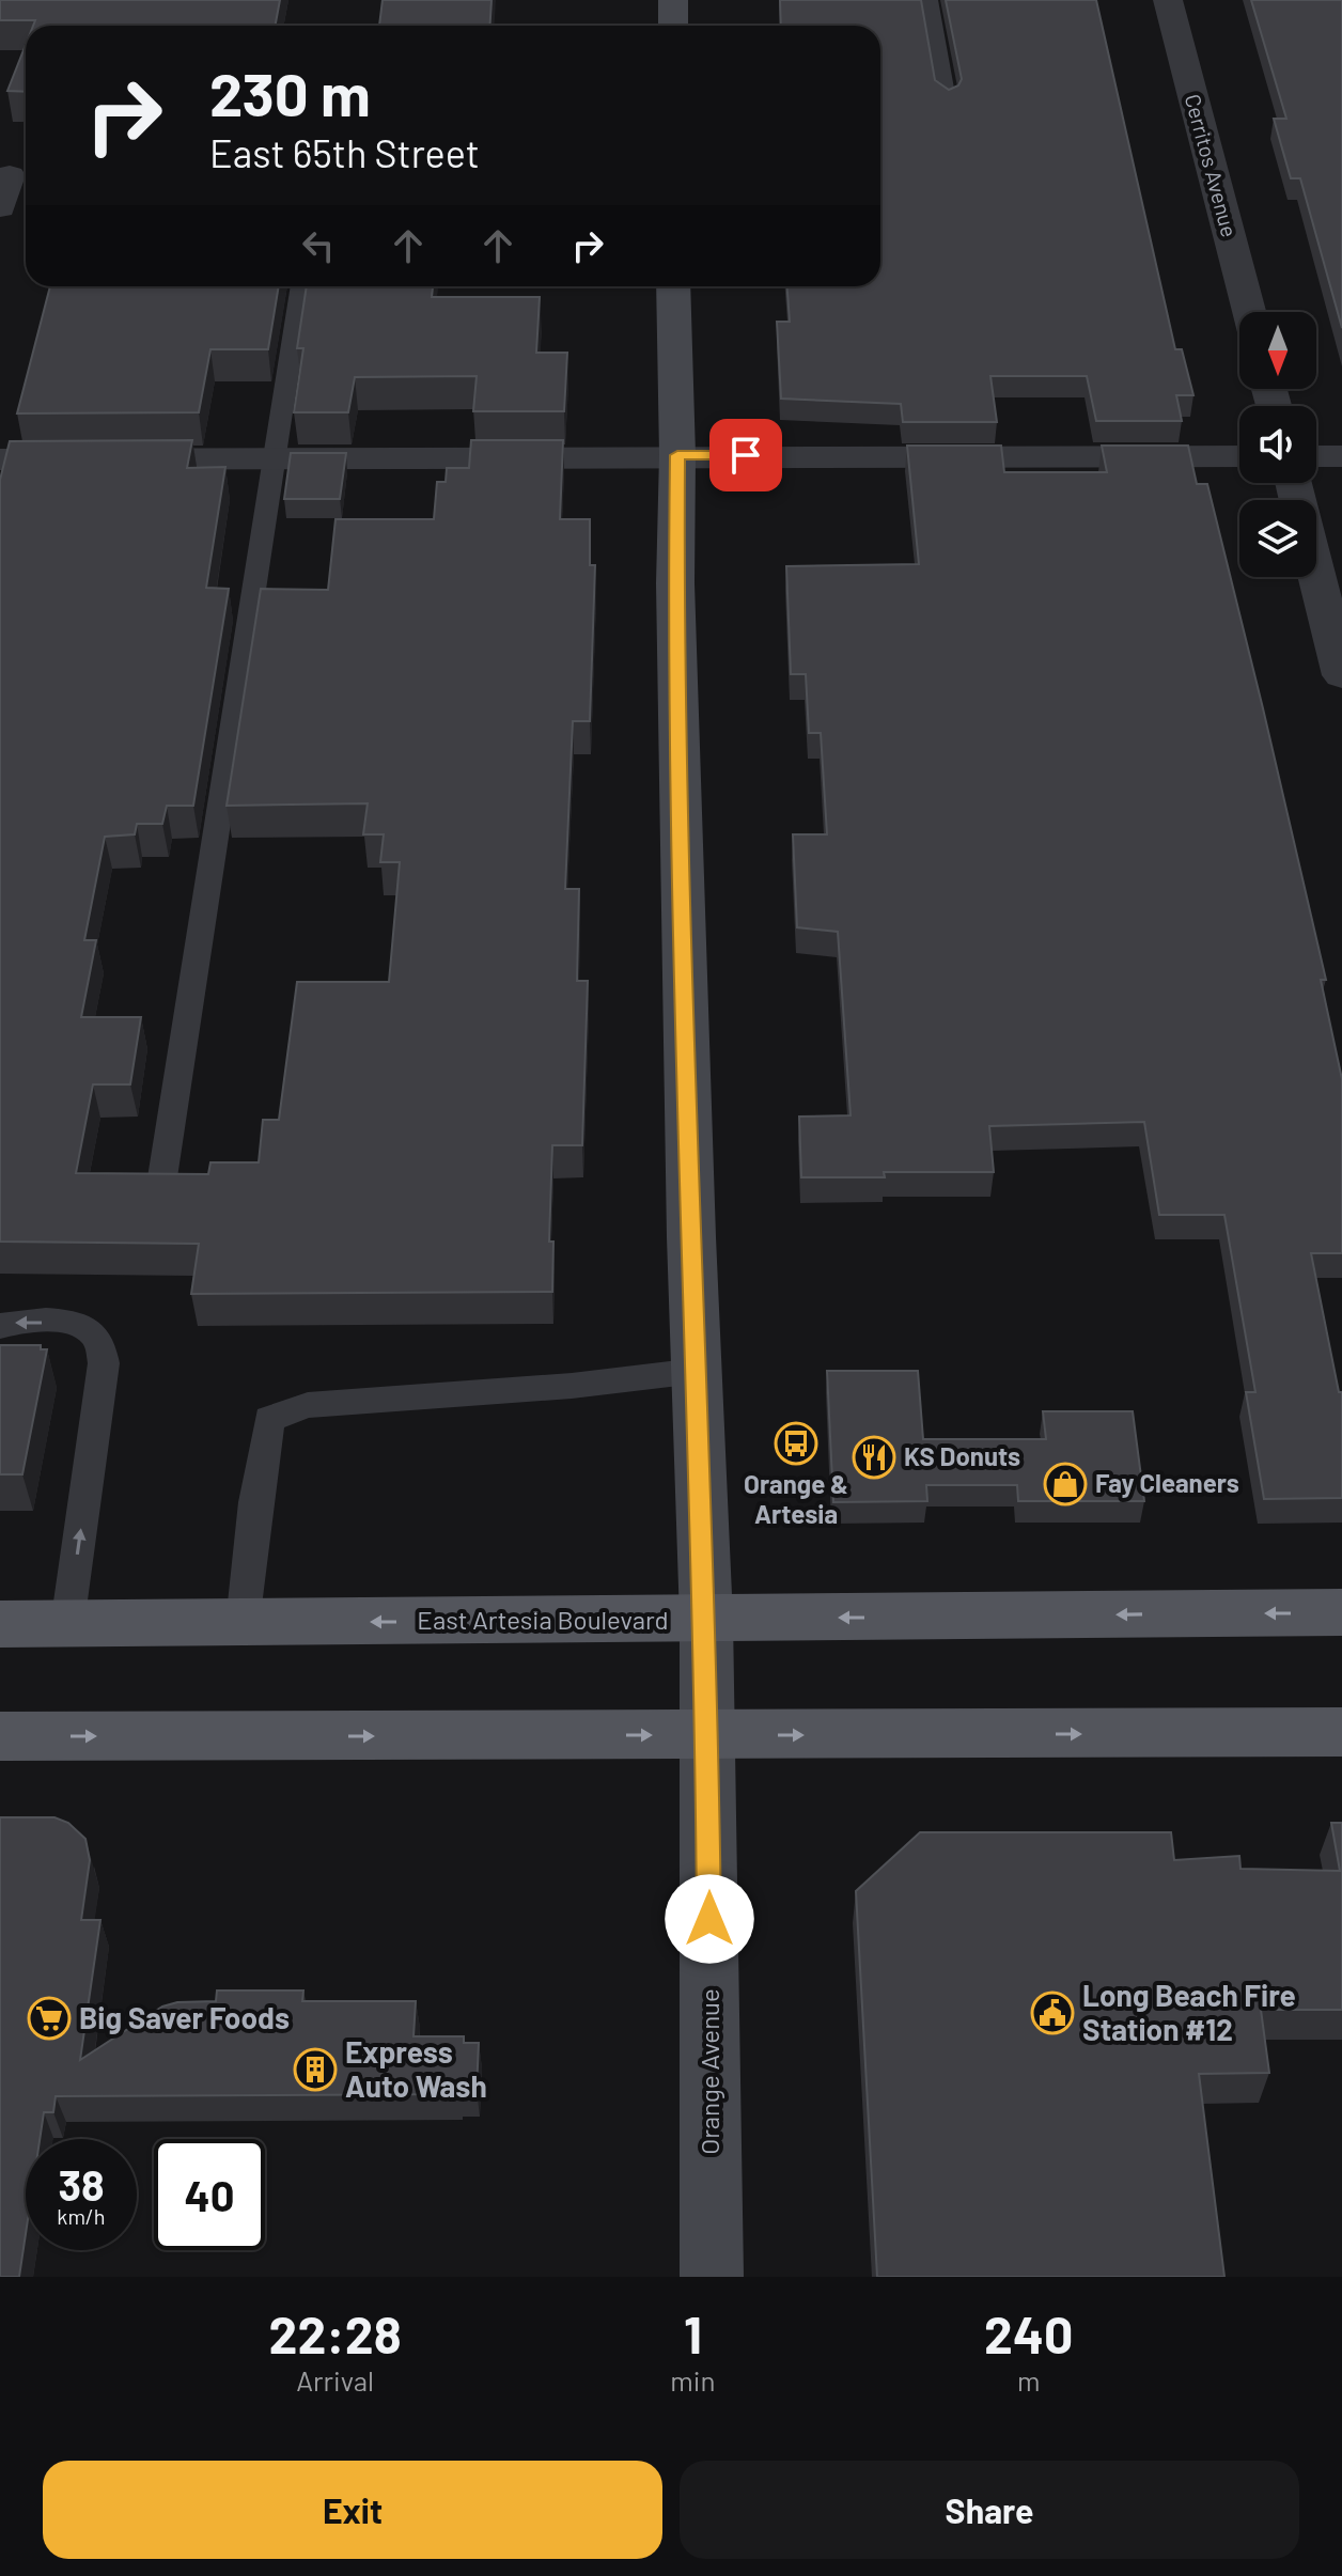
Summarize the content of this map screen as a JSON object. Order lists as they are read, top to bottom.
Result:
{
  "streets": {
    "main road": ["East Artesia Boulevard"],
    "street": ["Cerritos Avenue", "Orange Avenue"]
  },
  "crossings": [
    ["East Artesia Boulevard", "Orange Avenue"]
  ],
  "places": {
    "bus stop": ["Orange & Artesia"],
    "restaurant": ["KS Donuts"],
    "shop": ["Fay Cleaners"],
    "public building": ["Long Beach Fire Station #12"],
    "supermarket": ["Big Saver Foods"],
    "building": ["Express Auto Wash"]
  },
  "north": "bottom",
  "page": {
    "turn": ["230 m", "East 65th Street"],
    "speed": "38 km/h",
    "limit": "40",
    "eta": [
      "22:28",
      "Arrival",
      "1",
      "min",
      "240",
      "m"
    ],
    "buttons": ["Exit", "Share"]
  }
}
